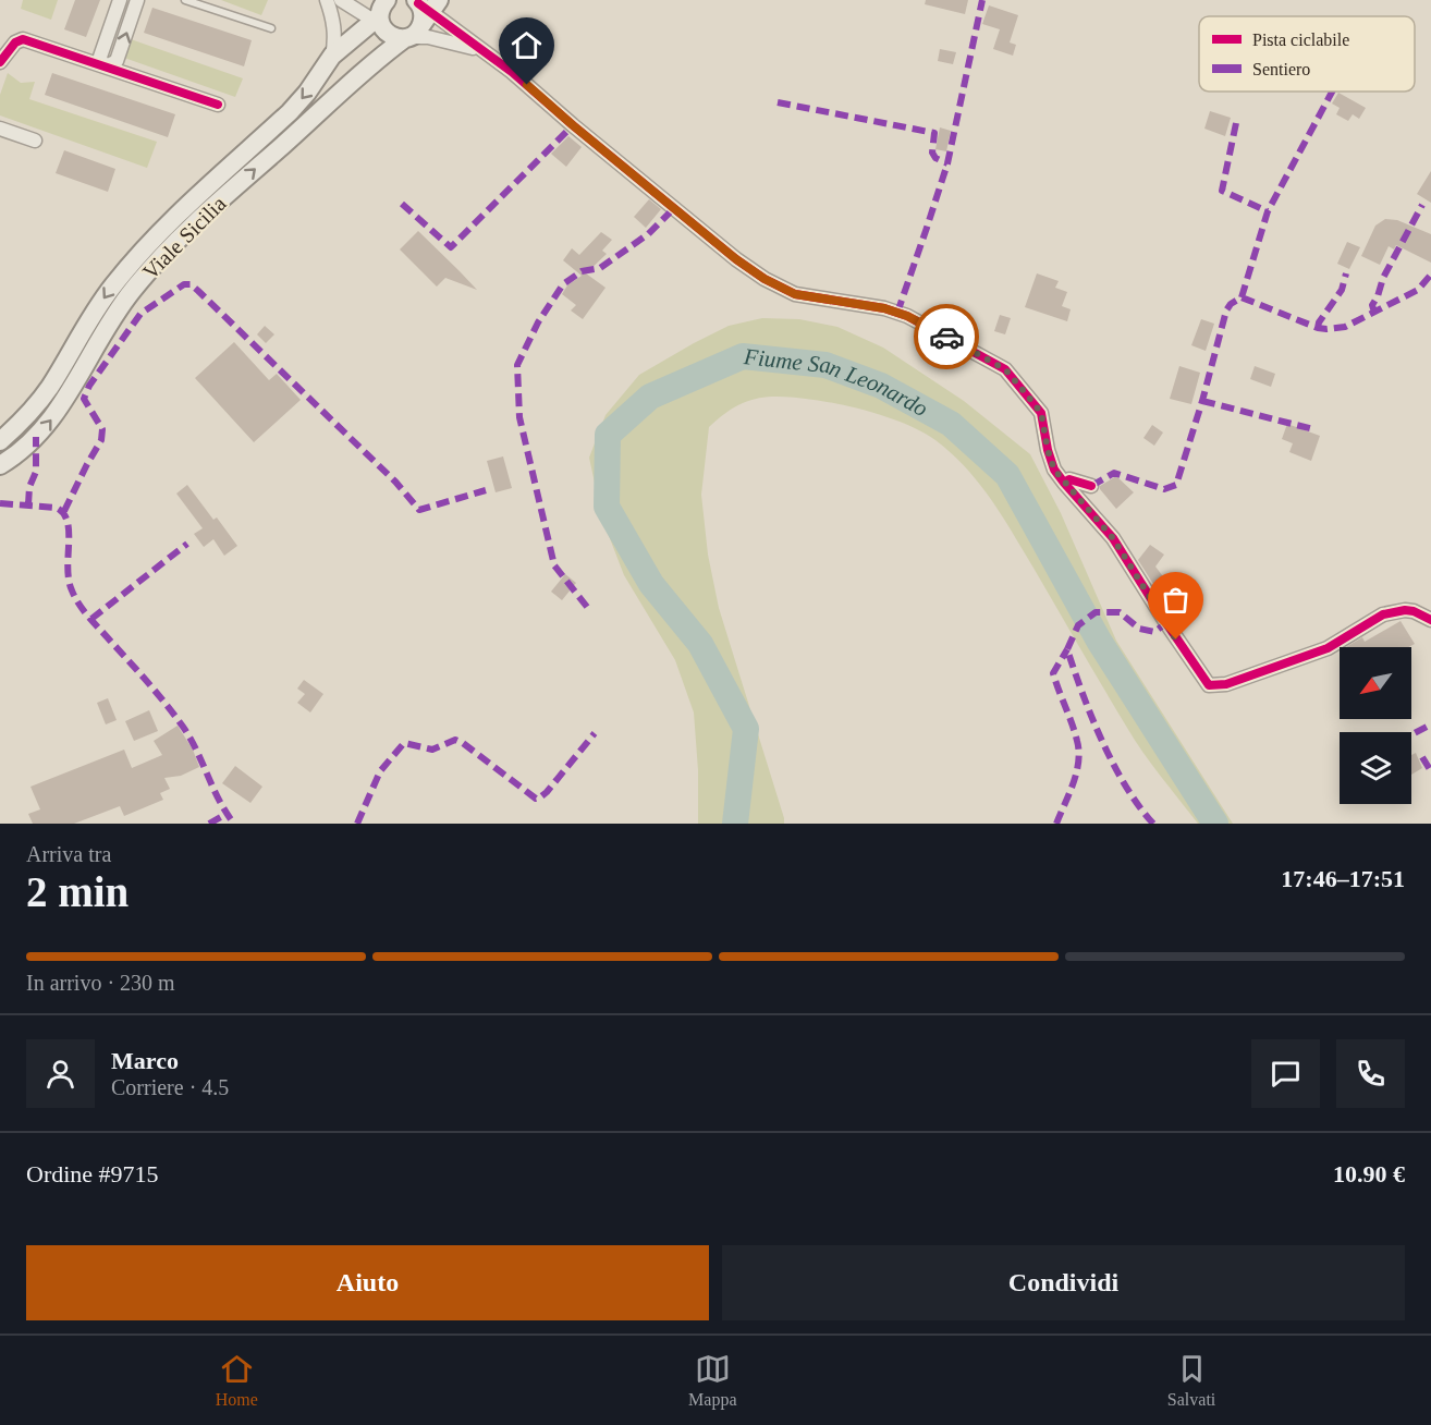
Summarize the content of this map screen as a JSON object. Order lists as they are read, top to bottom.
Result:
{
  "streets": {
    "main road": ["Viale Sicilia"]
  },
  "water": ["Fiume San Leonardo"],
  "legend": ["Pista ciclabile", "Sentiero"],
  "north": "bottom left",
  "page": {
    "heading": ["2 min", "Arriva tra", "17:46–17:51"],
    "panel": [
      "Marco",
      "Corriere · 4.5",
      "Ordine #9715",
      "10.90 €"
    ],
    "bar": "In arrivo · 230 m",
    "buttons": ["Aiuto", "Condividi"],
    "tabs": ["Home", "Mappa", "Salvati"]
  }
}
